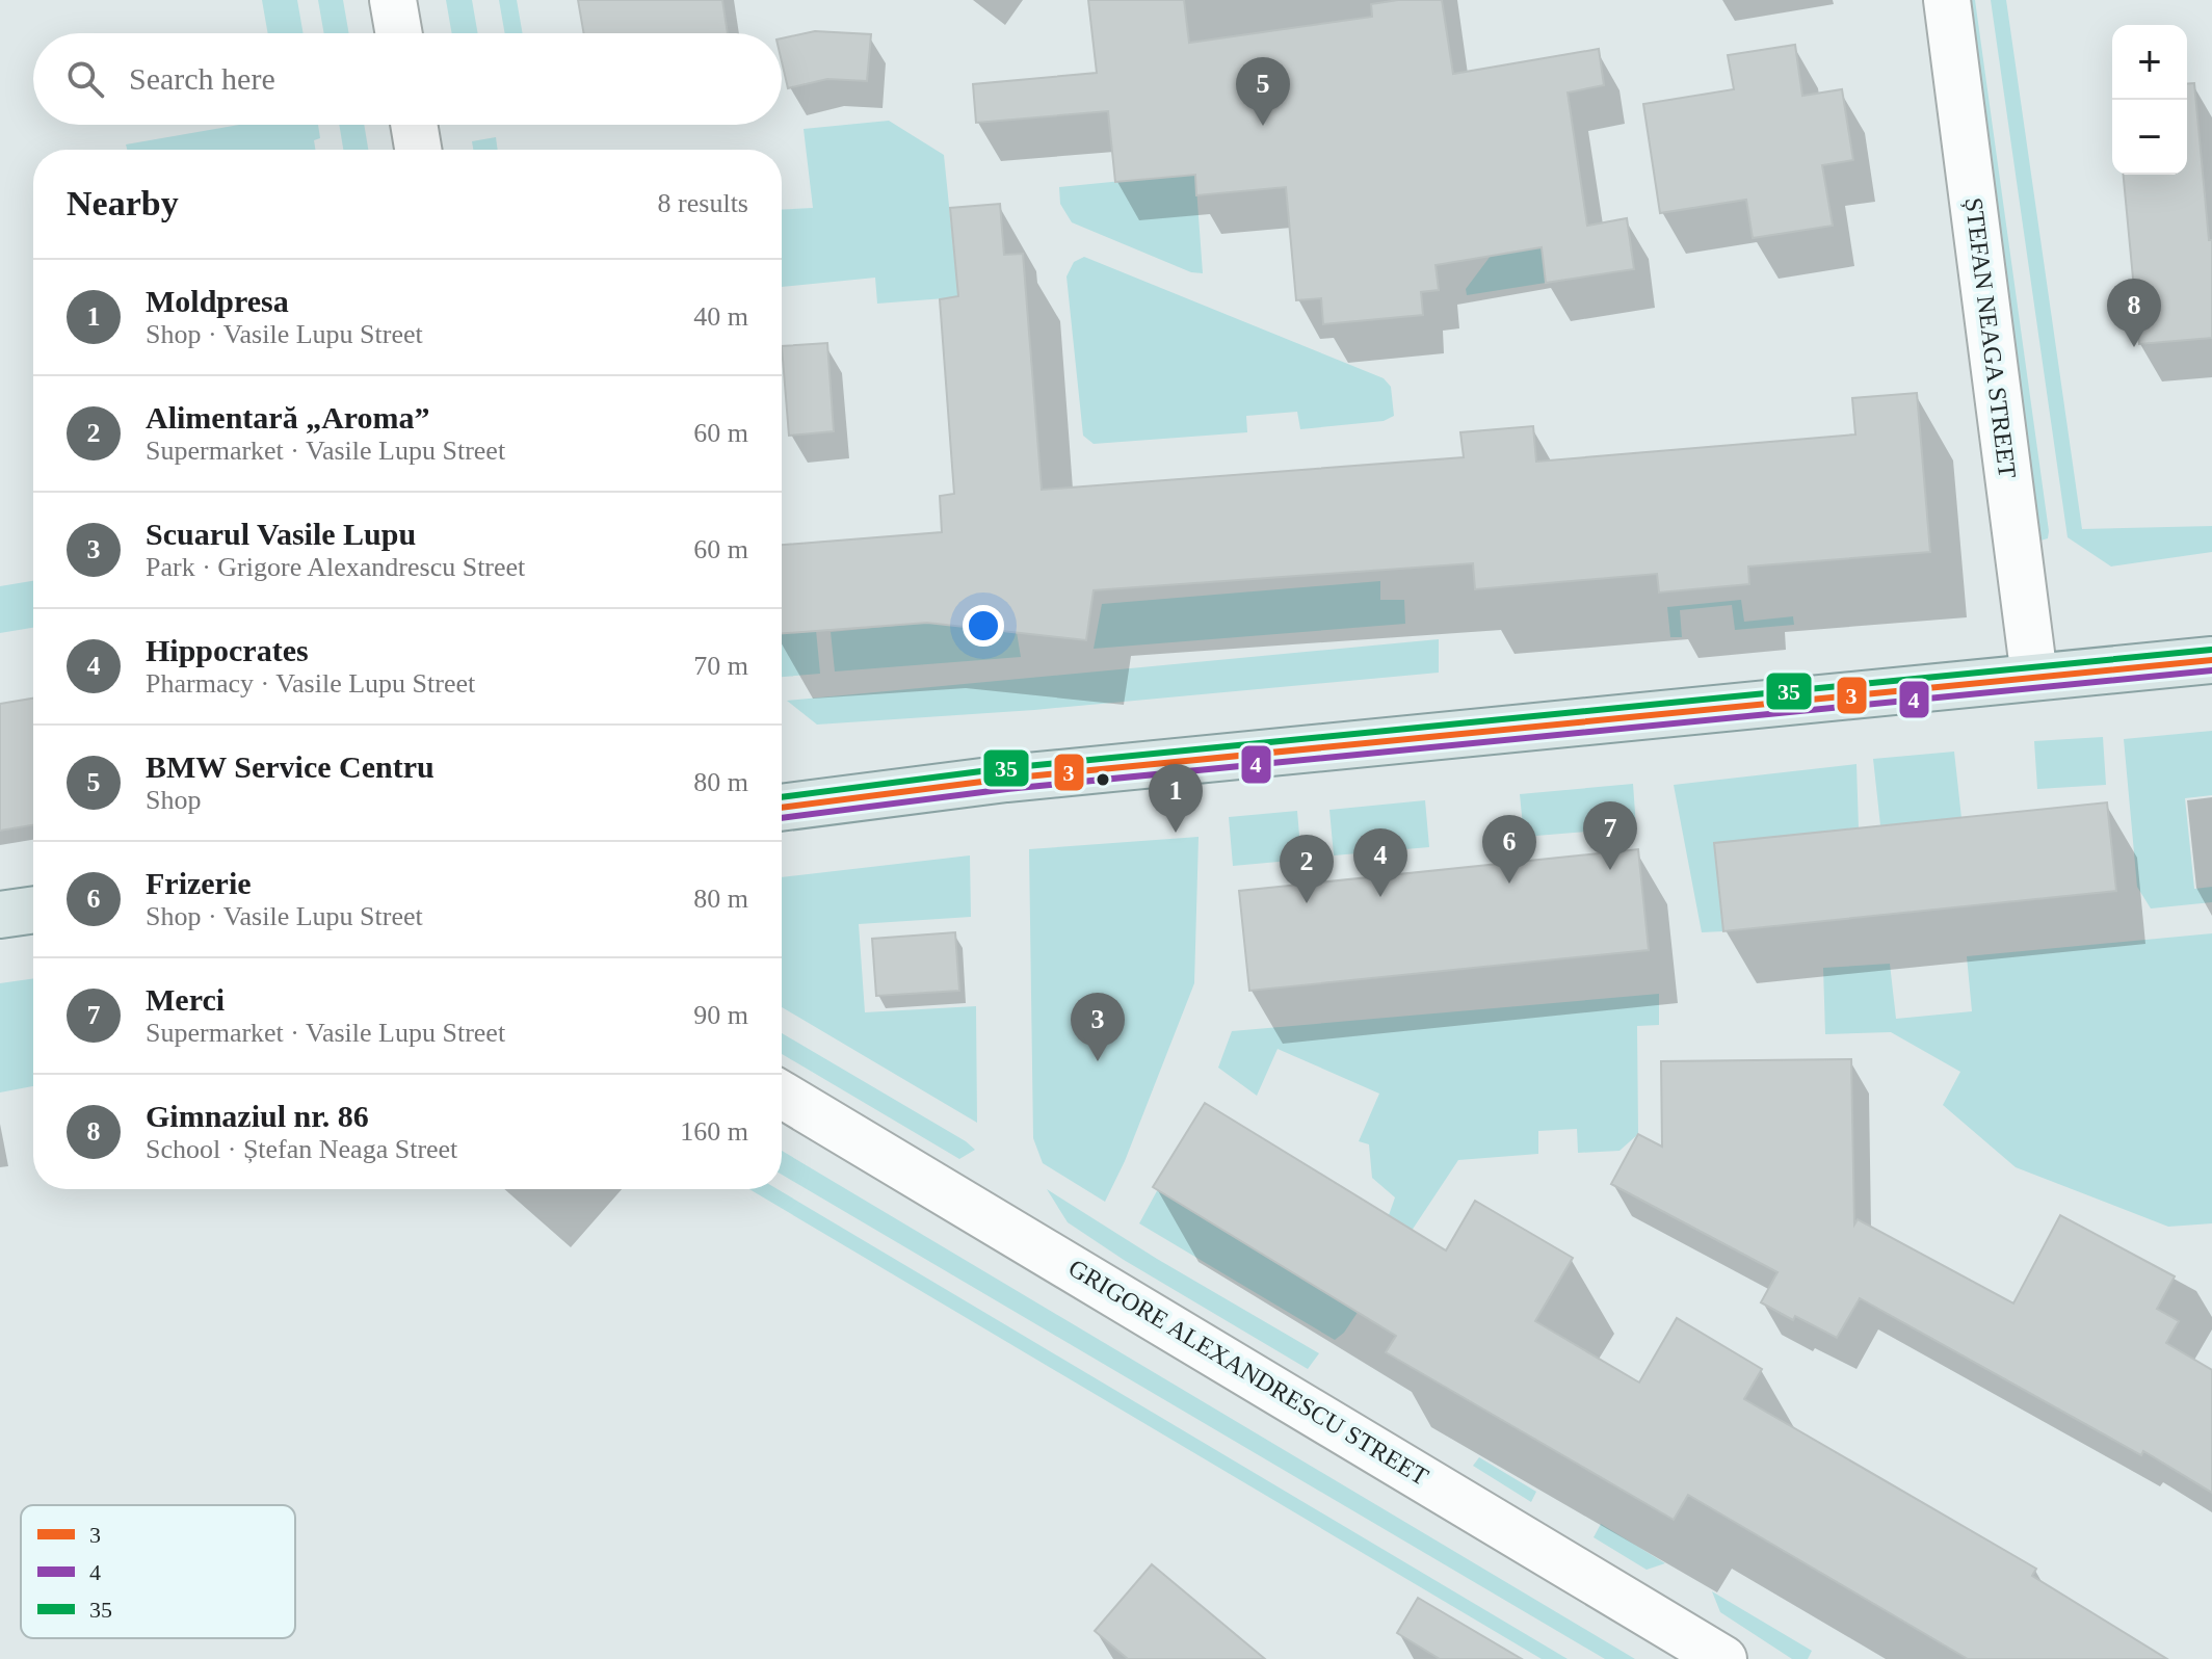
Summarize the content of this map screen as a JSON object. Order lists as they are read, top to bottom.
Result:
{
  "streets": {
    "street": ["ȘTEFAN NEAGA STREET", "GRIGORE ALEXANDRESCU STREET"]
  },
  "lines": ["transit line 35", "transit line 3", "transit line 4"],
  "legend": ["3", "4", "35"],
  "page": {
    "map_buttons": ["+", "−"],
    "search": "Search here",
    "pins": [
      "5",
      "8",
      "1",
      "7",
      "6",
      "4",
      "2",
      "3"
    ],
    "heading": ["Nearby", "8 results"],
    "list": [
      {
        "mark": "1",
        "name": "Moldpresa",
        "note": "Shop · Vasile Lupu Street",
        "value": "40 m"
      },
      {
        "mark": "2",
        "name": "Alimentară „Aroma”",
        "note": "Supermarket · Vasile Lupu Street",
        "value": "60 m"
      },
      {
        "mark": "3",
        "name": "Scuarul Vasile Lupu",
        "note": "Park · Grigore Alexandrescu Street",
        "value": "60 m"
      },
      {
        "mark": "4",
        "name": "Hippocrates",
        "note": "Pharmacy · Vasile Lupu Street",
        "value": "70 m"
      },
      {
        "mark": "5",
        "name": "BMW Service Centru",
        "note": "Shop",
        "value": "80 m"
      },
      {
        "mark": "6",
        "name": "Frizerie",
        "note": "Shop · Vasile Lupu Street",
        "value": "80 m"
      },
      {
        "mark": "7",
        "name": "Merci",
        "note": "Supermarket · Vasile Lupu Street",
        "value": "90 m"
      },
      {
        "mark": "8",
        "name": "Gimnaziul nr. 86",
        "note": "School · Ștefan Neaga Street",
        "value": "160 m"
      }
    ]
  }
}
